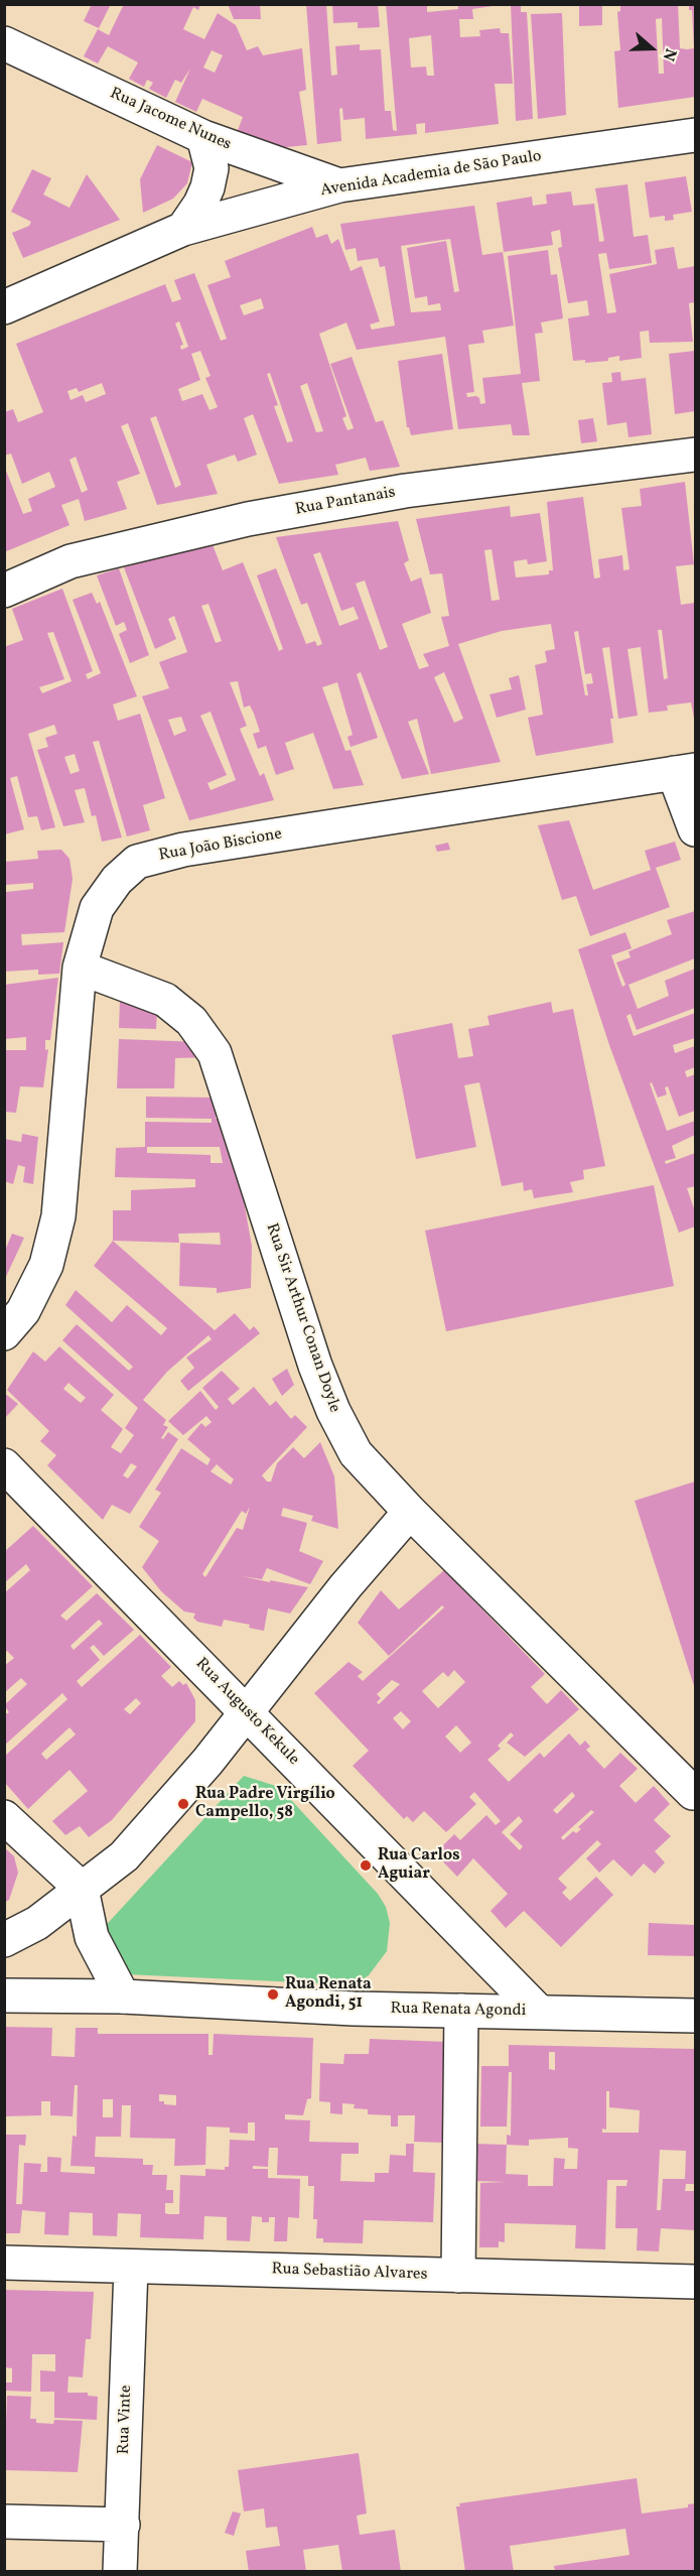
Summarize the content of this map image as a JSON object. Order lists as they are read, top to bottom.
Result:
{
  "streets": {
    "street": [
      "Rua Jacome Nunes",
      "Avenida Academia de São Paulo",
      "Rua Pantanais",
      "Rua João Biscione",
      "Rua Sir Arthur Conan Doyle",
      "Rua Augusto Kekule",
      "Rua Renata Agondi",
      "Rua Sebastião Alvares",
      "Rua Vinte"
    ]
  },
  "crossings": [
    ["Rua Jacome Nunes", "Avenida Academia de São Paulo"],
    ["Rua João Biscione", "Rua Sir Arthur Conan Doyle"],
    ["Rua Augusto Kekule", "Rua Renata Agondi"],
    ["Rua Sebastião Alvares", "Rua Vinte"]
  ],
  "places": ["Rua Padre Virgílio Campello, 58", "Rua Carlos Aguiar", "Rua Renata Agondi, 51"],
  "north": "right"
}
